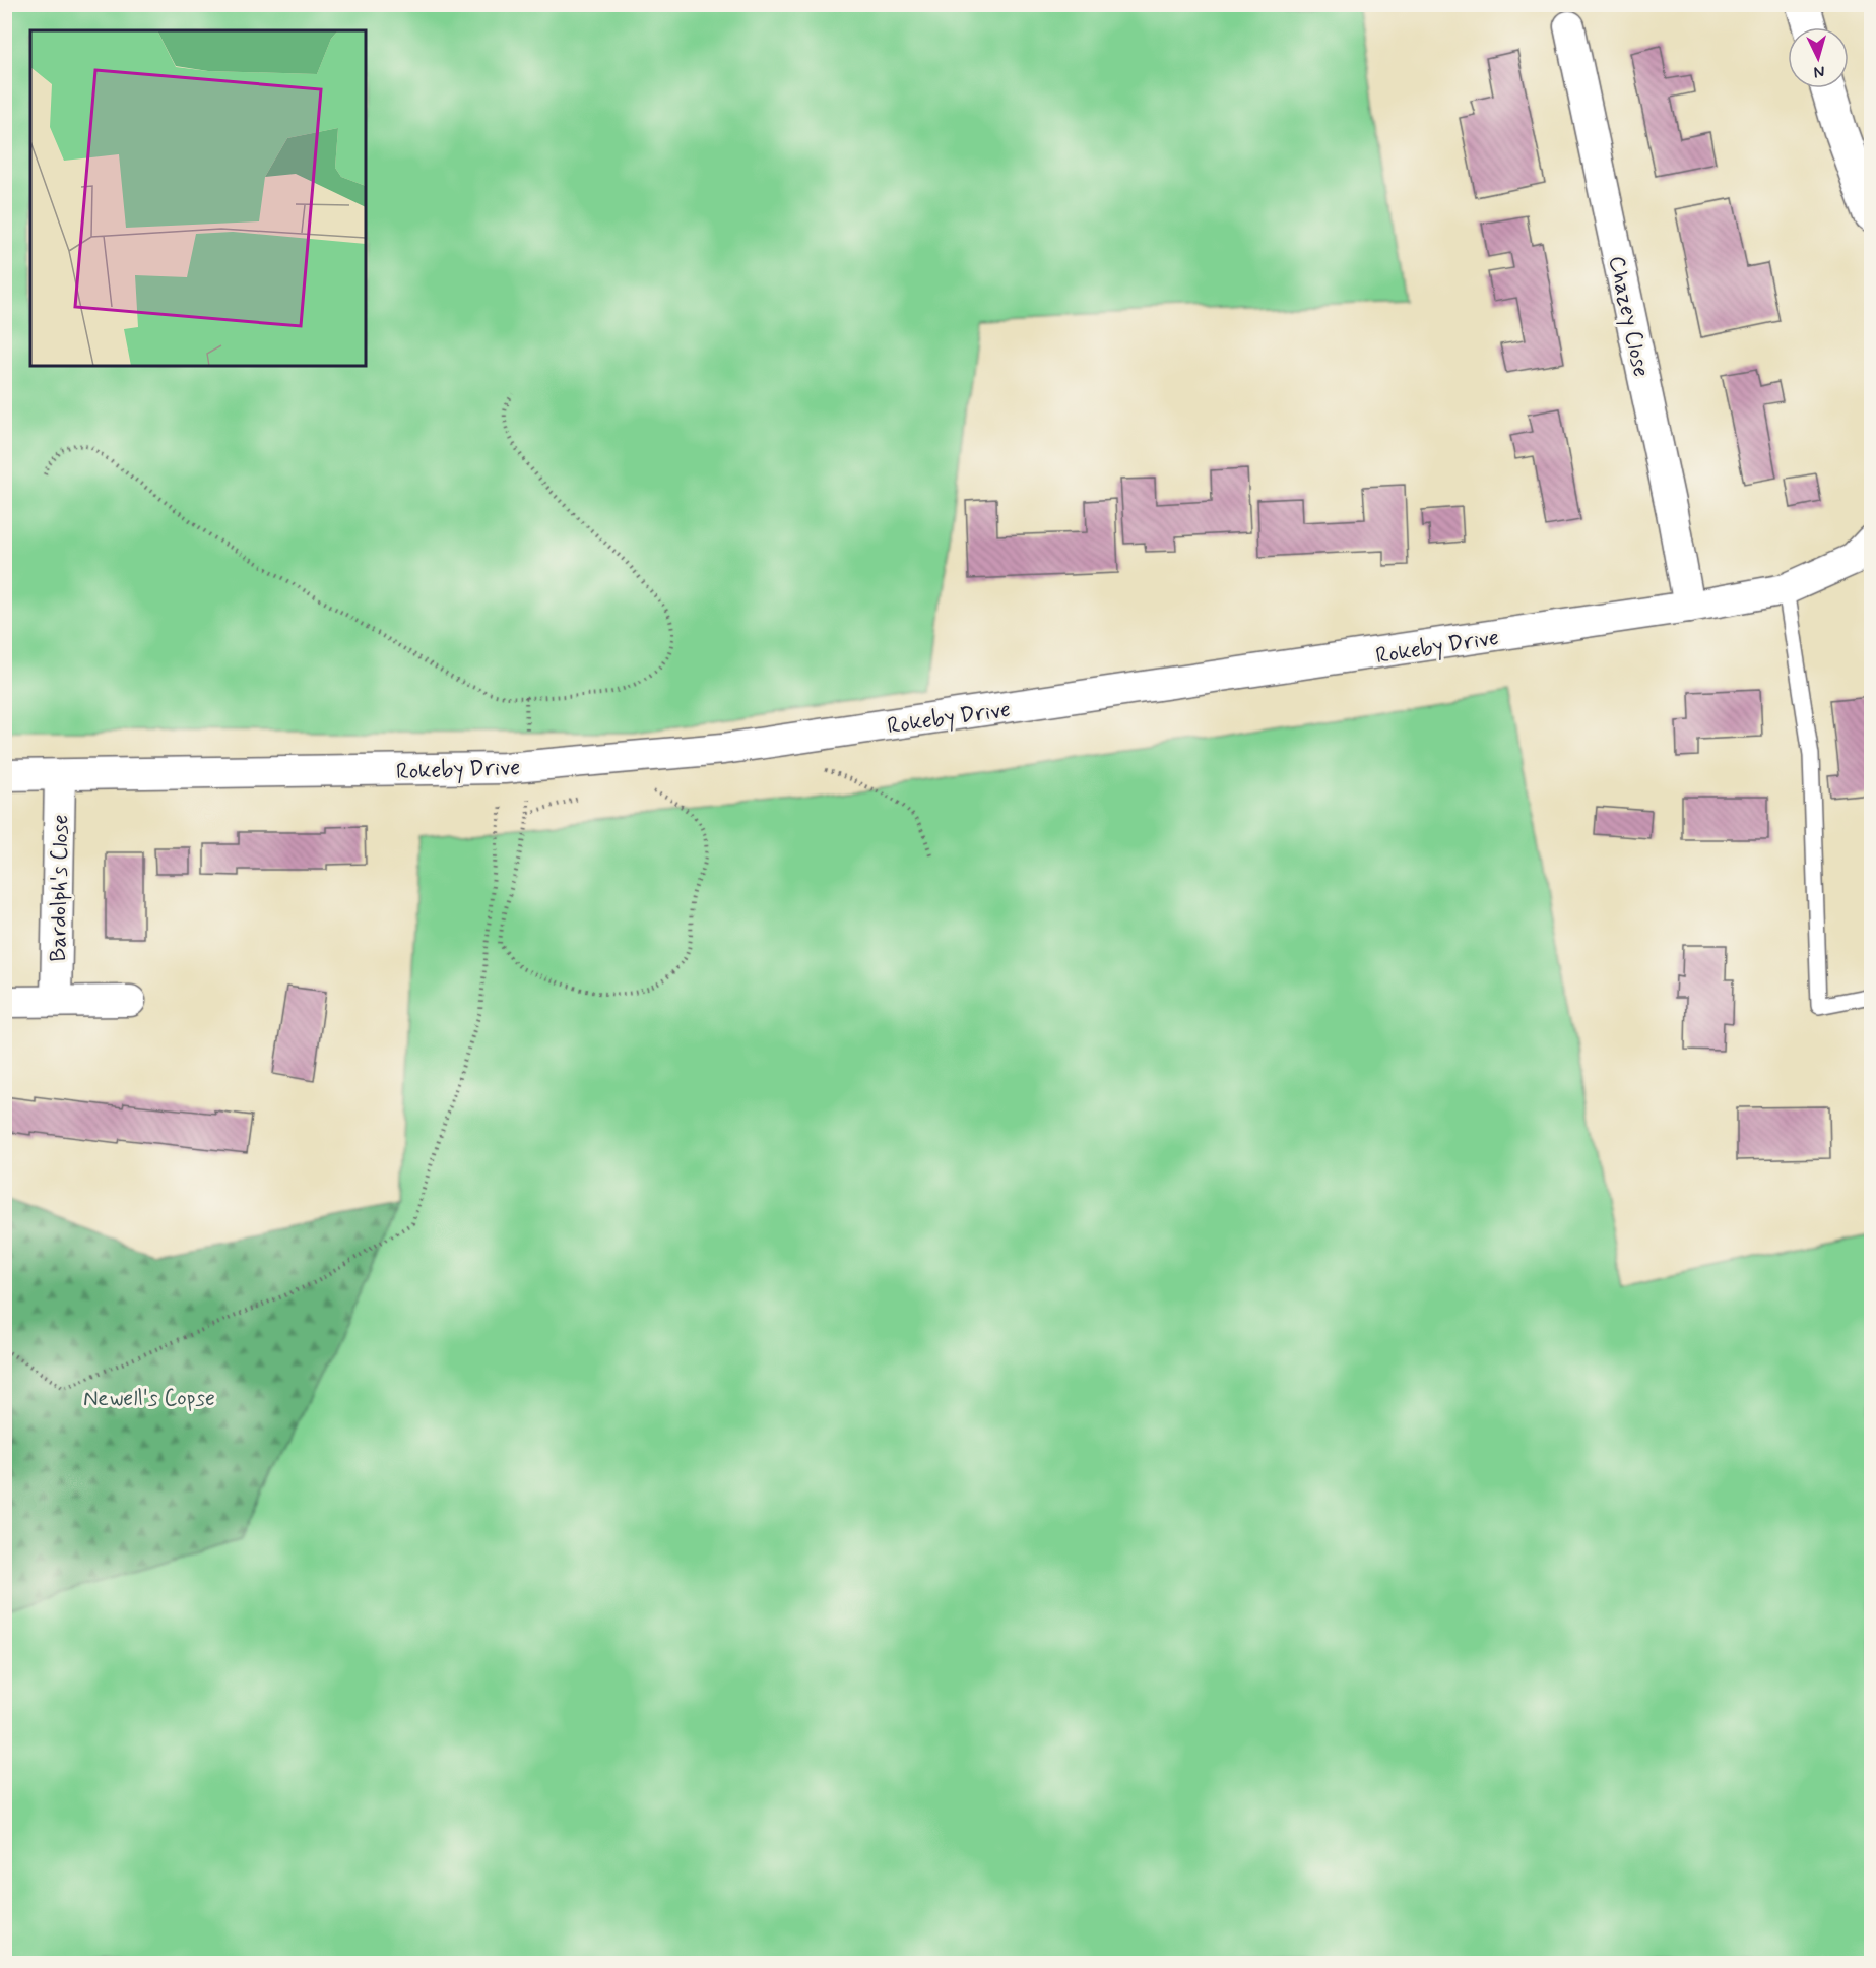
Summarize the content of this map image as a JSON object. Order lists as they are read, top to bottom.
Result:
{
  "streets": {
    "street": ["Chazey Close", "Rokeby Drive", "Bardolph's Close"]
  },
  "crossings": [
    ["Chazey Close", "Rokeby Drive"],
    ["Rokeby Drive", "Bardolph's Close"]
  ],
  "parks": ["Newell's Copse"],
  "north": "bottom"
}
